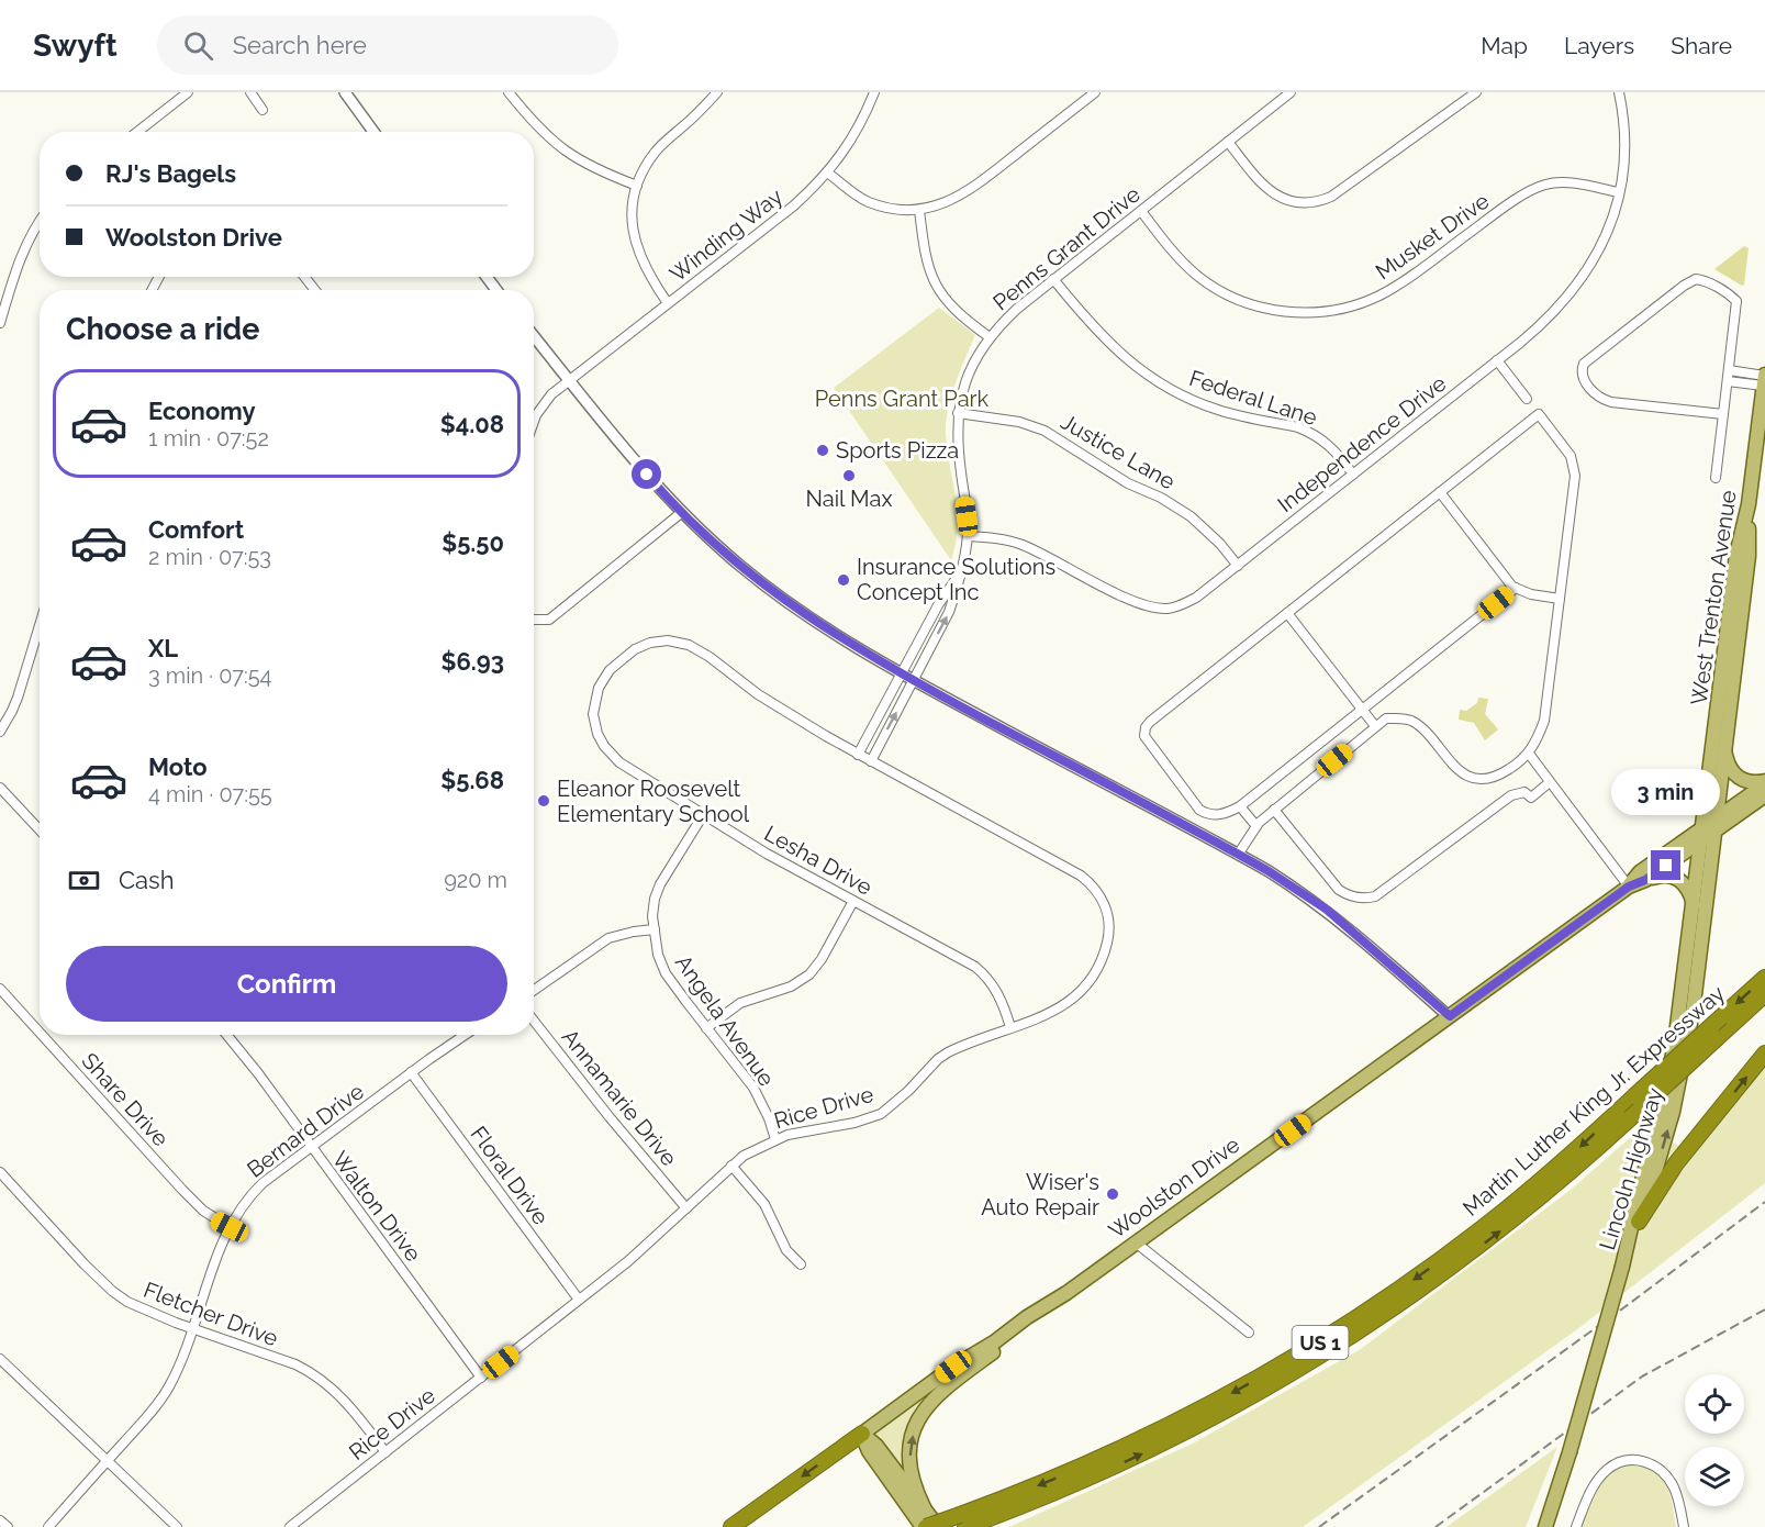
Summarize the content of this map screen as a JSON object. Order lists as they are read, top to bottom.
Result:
{
  "streets": {
    "highway": ["Martin Luther King Jr. Expressway", "US 1"],
    "main road": ["West Trenton Avenue", "Lincoln Highway", "Woolston Drive"],
    "street": [
      "Winding Way",
      "Musket Drive",
      "Penns Grant Drive",
      "Federal Lane",
      "Independence Drive",
      "Justice Lane",
      "Lesha Drive",
      "Angela Avenue",
      "Annamarie Drive",
      "Share Drive",
      "Rice Drive",
      "Bernard Drive",
      "Floral Drive",
      "Walton Drive",
      "Fletcher Drive"
    ]
  },
  "crossings": [
    ["Musket Drive", "Penns Grant Drive"],
    ["Musket Drive", "Independence Drive"],
    ["Penns Grant Drive", "Federal Lane"],
    ["Penns Grant Drive", "Independence Drive"],
    ["Penns Grant Drive", "Justice Lane"],
    ["Penns Grant Drive", "Lesha Drive"],
    ["Penns Grant Drive", "Rice Drive"],
    ["Federal Lane", "Independence Drive"],
    ["Independence Drive", "Justice Lane"],
    ["West Trenton Avenue", "Lincoln Highway"],
    ["West Trenton Avenue", "Woolston Drive"],
    ["Lesha Drive", "Angela Avenue"],
    ["Lesha Drive", "Rice Drive"],
    ["Angela Avenue", "Rice Drive"],
    ["Annamarie Drive", "Rice Drive"],
    ["Share Drive", "Bernard Drive"],
    ["Rice Drive", "Floral Drive"],
    ["Rice Drive", "Walton Drive"],
    ["Rice Drive", "Fletcher Drive"],
    ["Bernard Drive", "Floral Drive"],
    ["Bernard Drive", "Walton Drive"],
    ["Bernard Drive", "Fletcher Drive"],
    ["Lincoln Highway", "Woolston Drive"]
  ],
  "parks": ["Penns Grant Park"],
  "places": [
    "Sports Pizza",
    "Nail Max",
    "Insurance Solutions Concept Inc",
    "Eleanor Roosevelt Elementary School",
    "Wiser's Auto Repair"
  ],
  "page": {
    "header": "Swyft",
    "search": "Search here",
    "nav": ["Map", "Layers", "Share"],
    "banner": ["RJ's Bagels", "Woolston Drive"],
    "heading": "Choose a ride",
    "list": [
      {
        "name": "Economy",
        "note": "1 min · 07:52",
        "value": "$4.08"
      },
      {
        "name": "Comfort",
        "note": "2 min · 07:53",
        "value": "$5.50"
      },
      {
        "name": "XL",
        "note": "3 min · 07:54",
        "value": "$6.93"
      },
      {
        "name": "Moto",
        "note": "4 min · 07:55",
        "value": "$5.68"
      }
    ],
    "bubble": "3 min",
    "pay": ["Cash", "920 m"],
    "buttons": "Confirm"
  }
}
